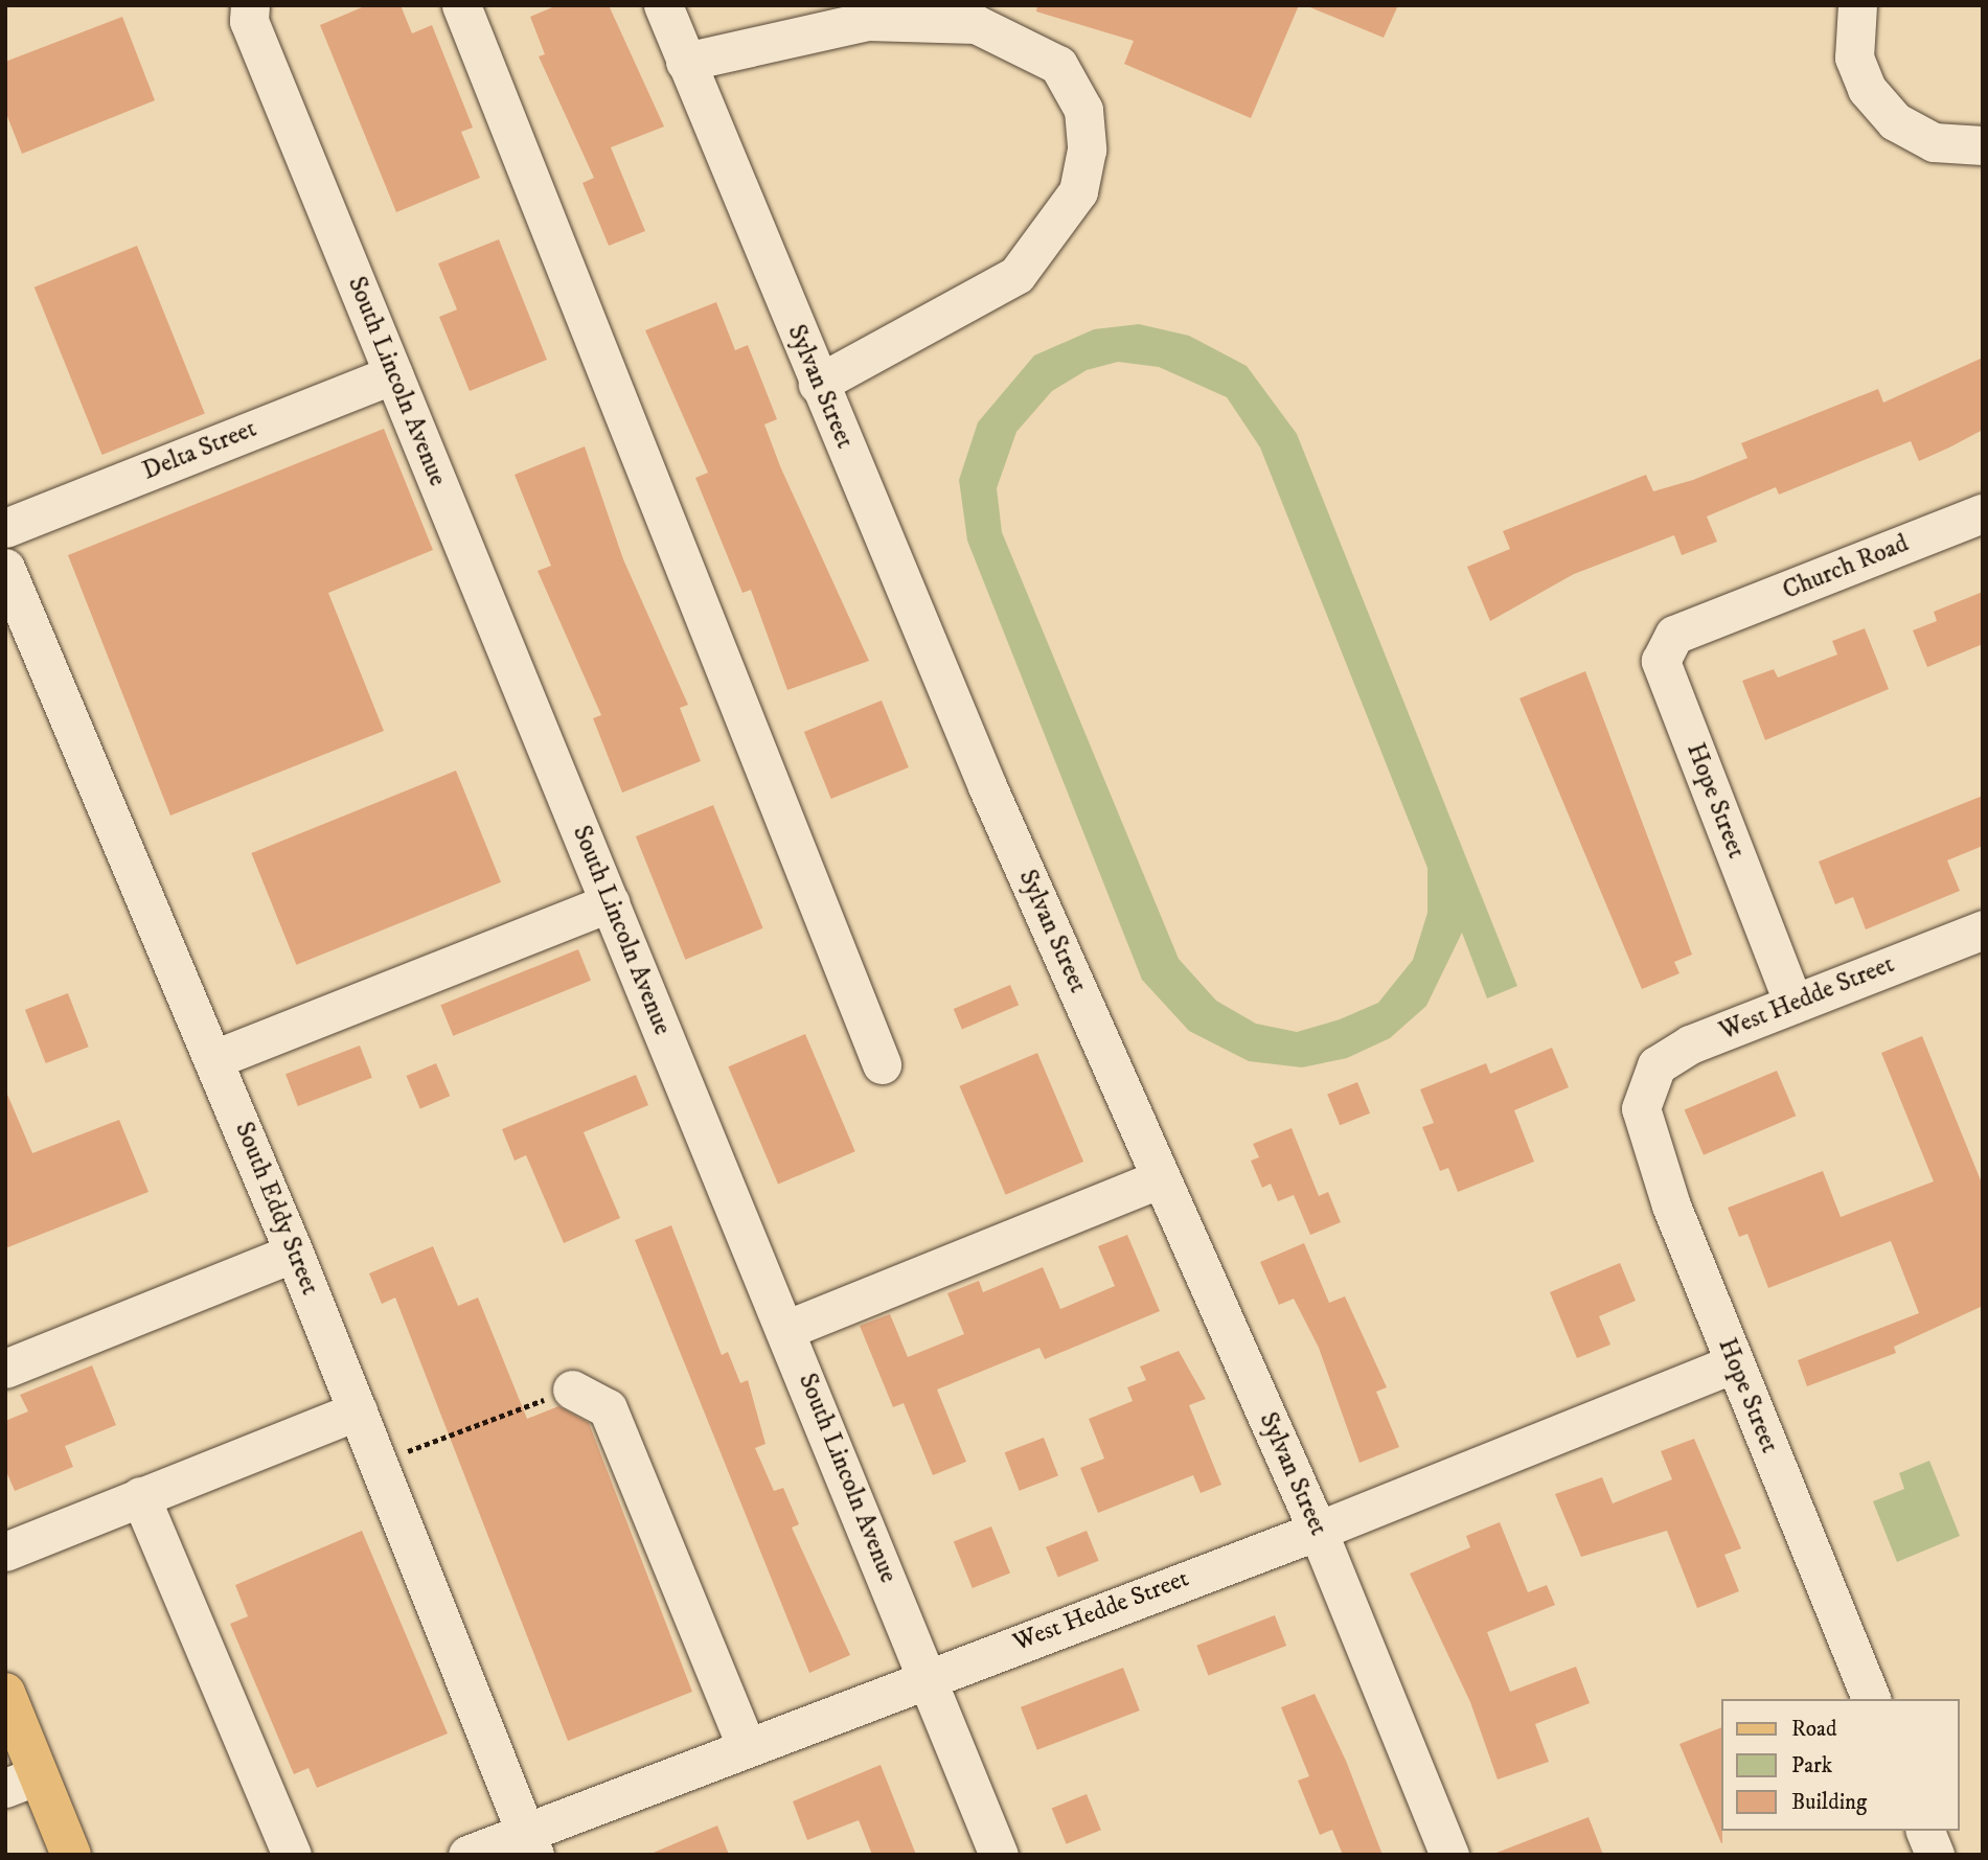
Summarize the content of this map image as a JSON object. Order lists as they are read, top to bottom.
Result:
{
  "streets": {
    "street": [
      "South Lincoln Avenue",
      "Sylvan Street",
      "Delta Street",
      "Church Road",
      "Hope Street",
      "West Hedde Street",
      "South Eddy Street"
    ]
  },
  "crossings": [
    ["South Lincoln Avenue", "Delta Street"],
    ["South Lincoln Avenue", "West Hedde Street"],
    ["Sylvan Street", "West Hedde Street"],
    ["Church Road", "Hope Street"],
    ["Hope Street", "West Hedde Street"],
    ["West Hedde Street", "South Eddy Street"]
  ],
  "legend": ["Road", "Park", "Building"]
}
